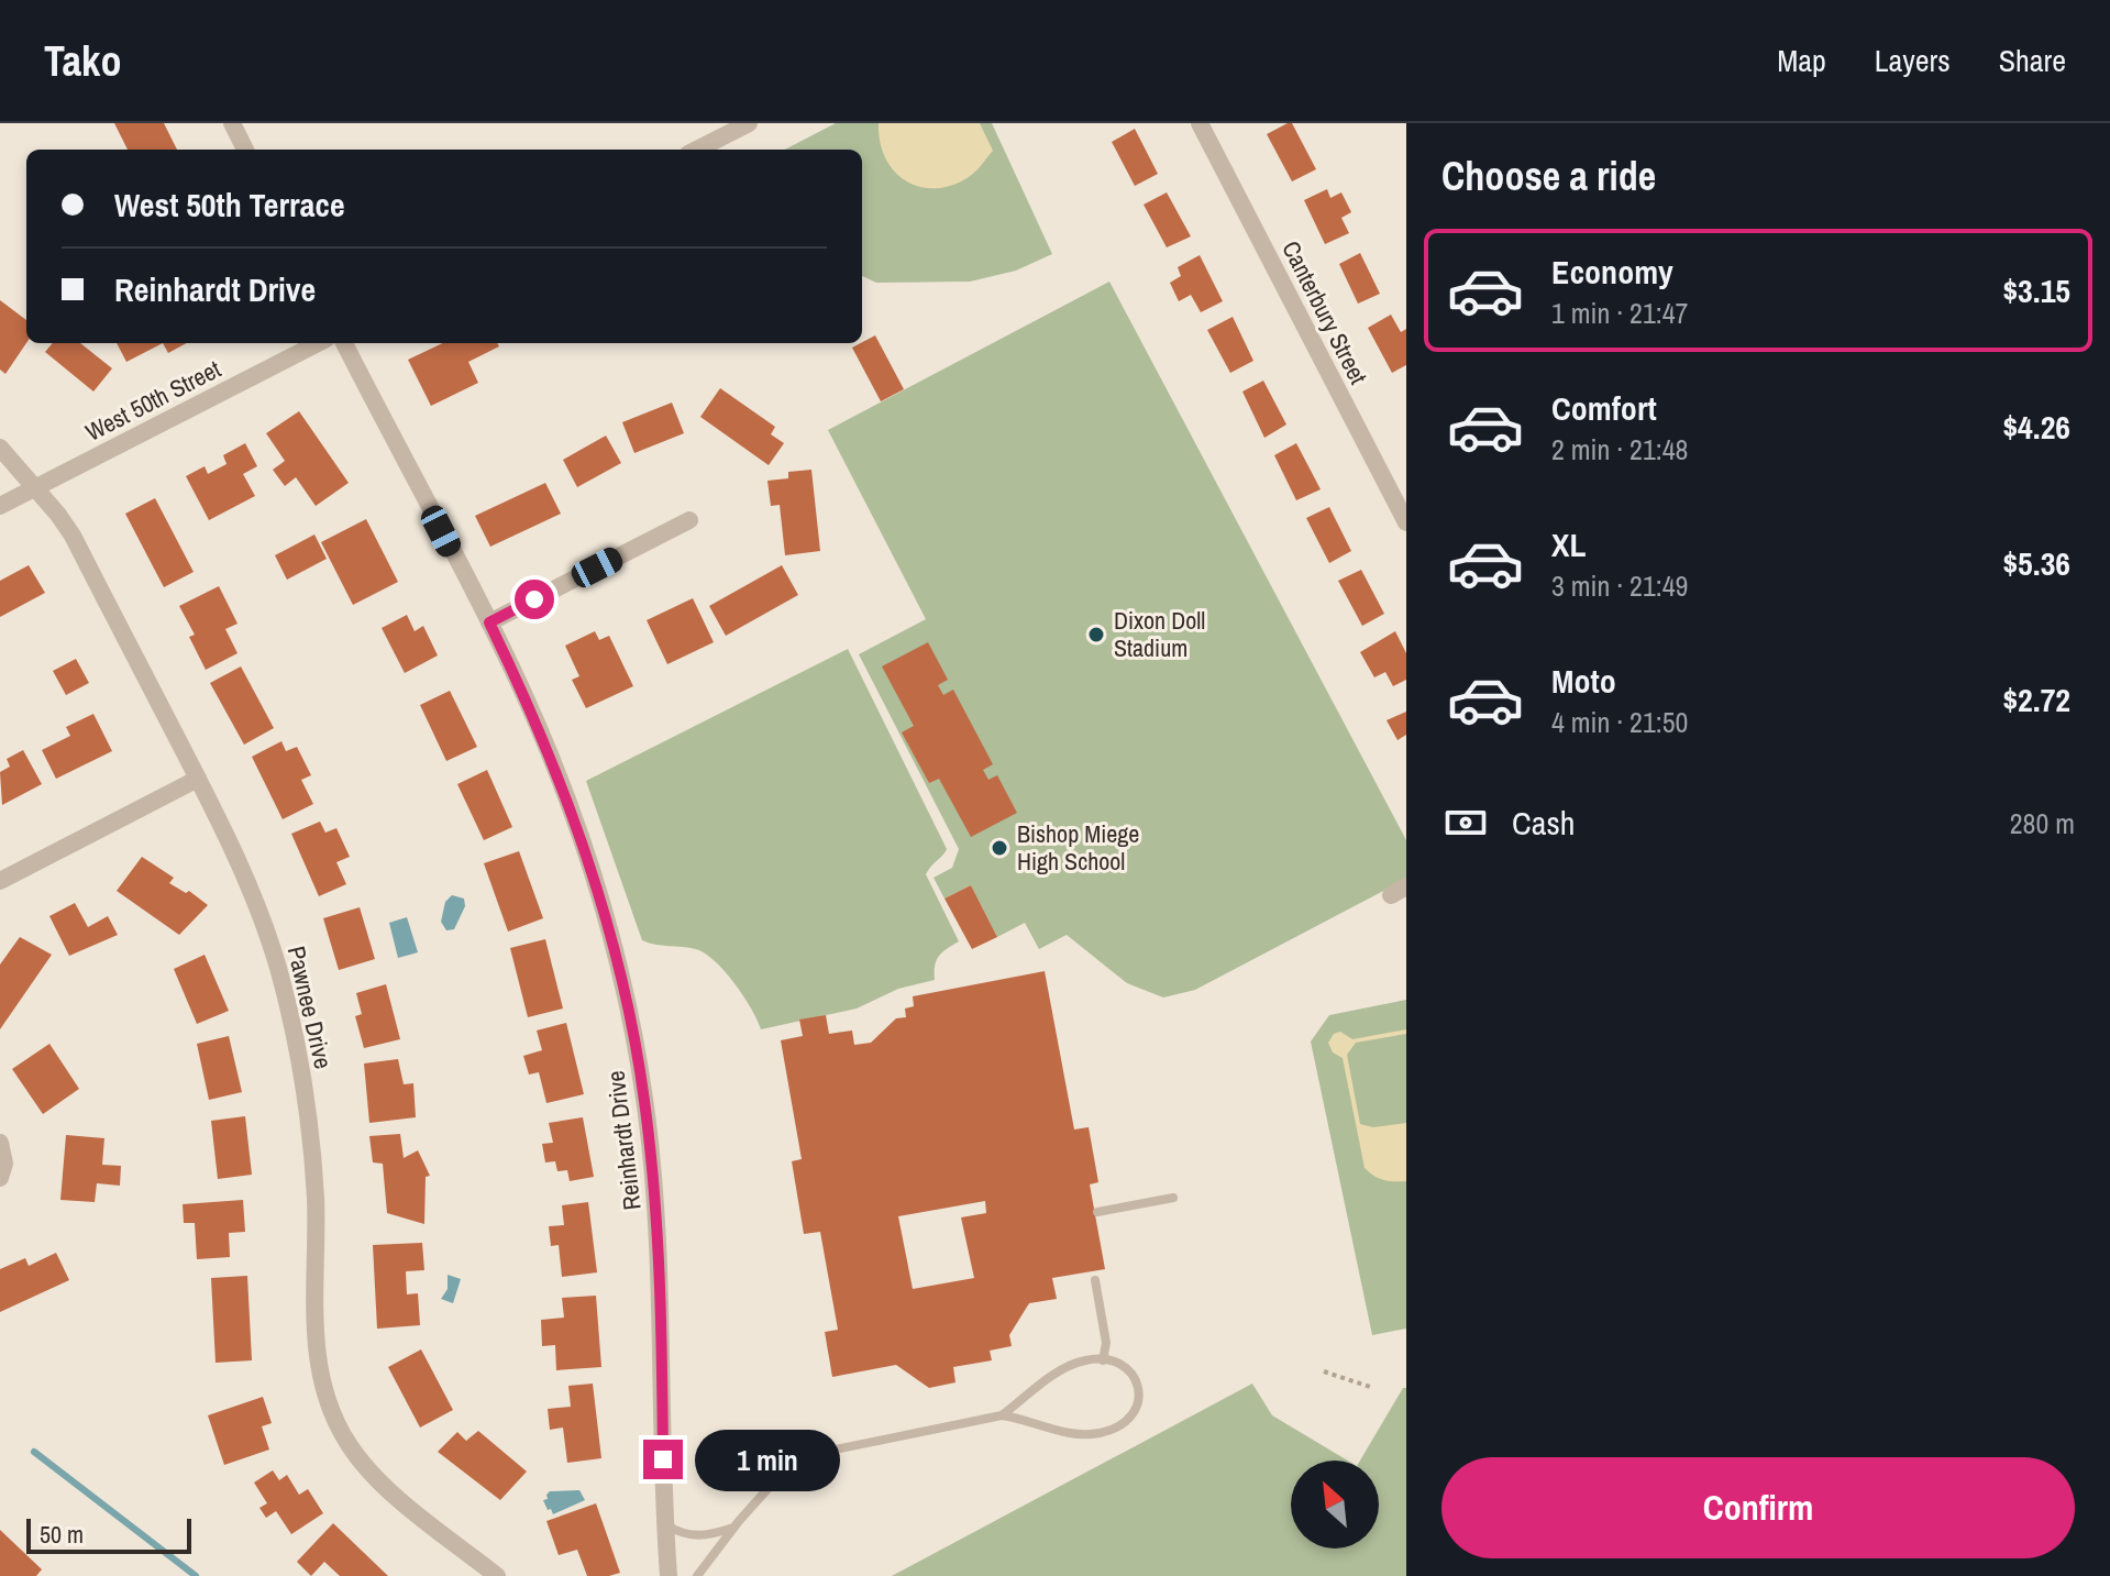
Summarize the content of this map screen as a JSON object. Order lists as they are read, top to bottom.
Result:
{
  "streets": {
    "street": [
      "Canterbury Street",
      "West 50th Street",
      "Pawnee Drive",
      "Reinhardt Drive"
    ]
  },
  "crossings": [
    ["West 50th Street", "Pawnee Drive"]
  ],
  "places": ["Dixon Doll Stadium", "Bishop Miege High School"],
  "scale_bar": "50 m",
  "north": "top left",
  "page": {
    "header": "Tako",
    "nav": ["Map", "Layers", "Share"],
    "heading": "Choose a ride",
    "banner": ["West 50th Terrace", "Reinhardt Drive"],
    "list": [
      {
        "name": "Economy",
        "note": "1 min · 21:47",
        "value": "$3.15"
      },
      {
        "name": "Comfort",
        "note": "2 min · 21:48",
        "value": "$4.26"
      },
      {
        "name": "XL",
        "note": "3 min · 21:49",
        "value": "$5.36"
      },
      {
        "name": "Moto",
        "note": "4 min · 21:50",
        "value": "$2.72"
      }
    ],
    "pay": ["Cash", "280 m"],
    "bubble": "1 min",
    "buttons": "Confirm",
    "scale": "50 m"
  }
}
